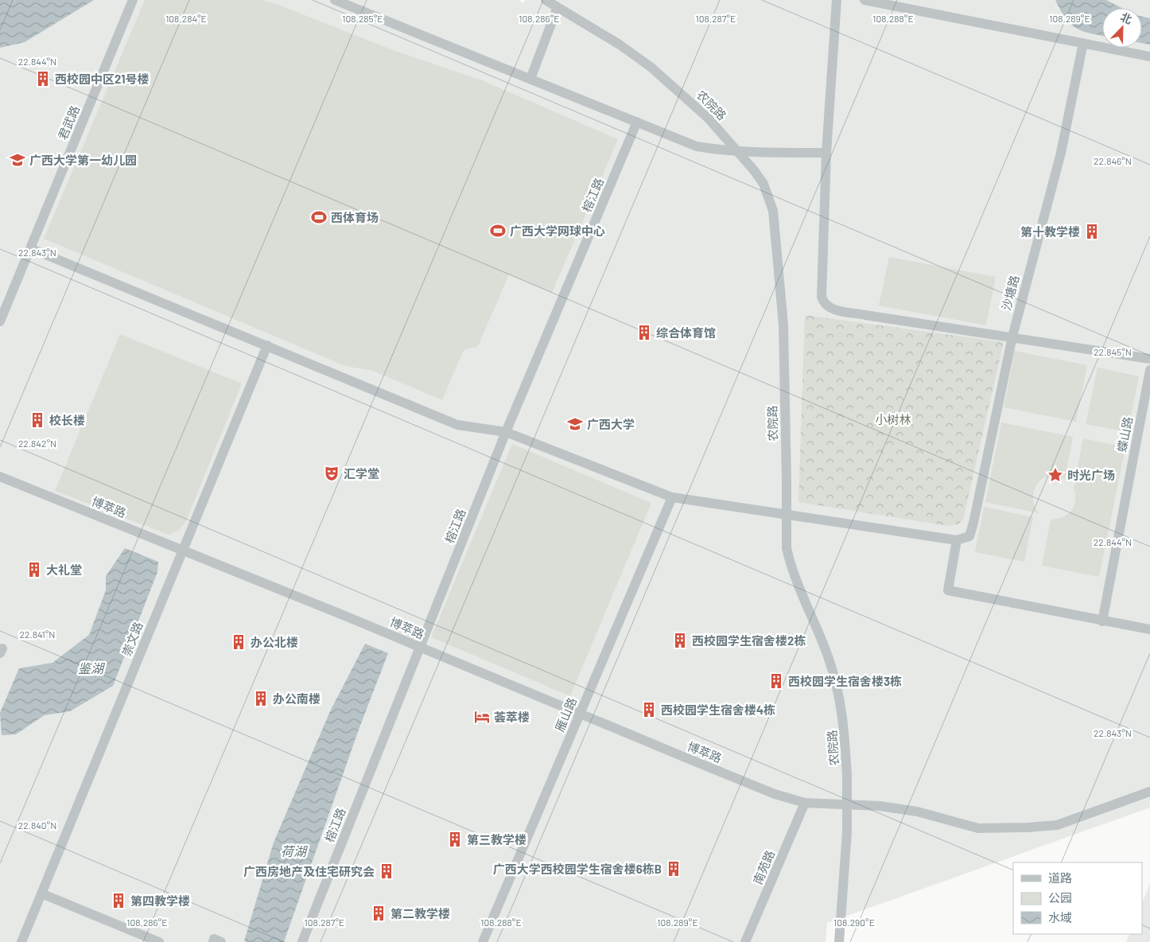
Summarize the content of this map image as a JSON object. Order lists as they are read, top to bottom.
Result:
{
  "streets": {
    "street": [
      "农院路",
      "君武路",
      "榕江路",
      "沙塘路",
      "蝶山路",
      "博萃路",
      "崇文路",
      "雁山路",
      "南苑路"
    ]
  },
  "crossings": [
    ["榕江路", "博萃路"],
    ["博萃路", "崇文路"],
    ["博萃路", "雁山路"],
    ["博萃路", "南苑路"]
  ],
  "water": ["鉴湖", "荷湖"],
  "parks": ["小树林"],
  "places": {
    "building": [
      "西校园中区21号楼",
      "第十教学楼",
      "综合体育馆",
      "校长楼",
      "大礼堂",
      "西校园学生宿舍楼2栋",
      "办公北楼",
      "西校园学生宿舍楼3栋",
      "办公南楼",
      "西校园学生宿舍楼4栋",
      "第三教学楼",
      "广西大学西校园学生宿舍楼6栋B",
      "广西房地产及住宅研究会",
      "第四教学楼",
      "第二教学楼"
    ],
    "school or university": ["广西大学第一幼儿园", "广西大学"],
    "sports": ["西体育场", "广西大学网球中心"],
    "theatre": ["汇学堂"],
    "place": ["时光广场"],
    "hotel": ["荟萃楼"]
  },
  "legend": ["道路", "公园", "水域"],
  "north": "top right",
  "coordinates": [
    "108.285°E",
    "108.286°E",
    "108.287°E",
    "108.288°E",
    "108.289°E",
    "108.284°E",
    "22.844°N",
    "22.846°N",
    "22.843°N",
    "22.845°N",
    "22.842°N",
    "22.841°N",
    "22.840°N",
    "108.290°E"
  ]
}
